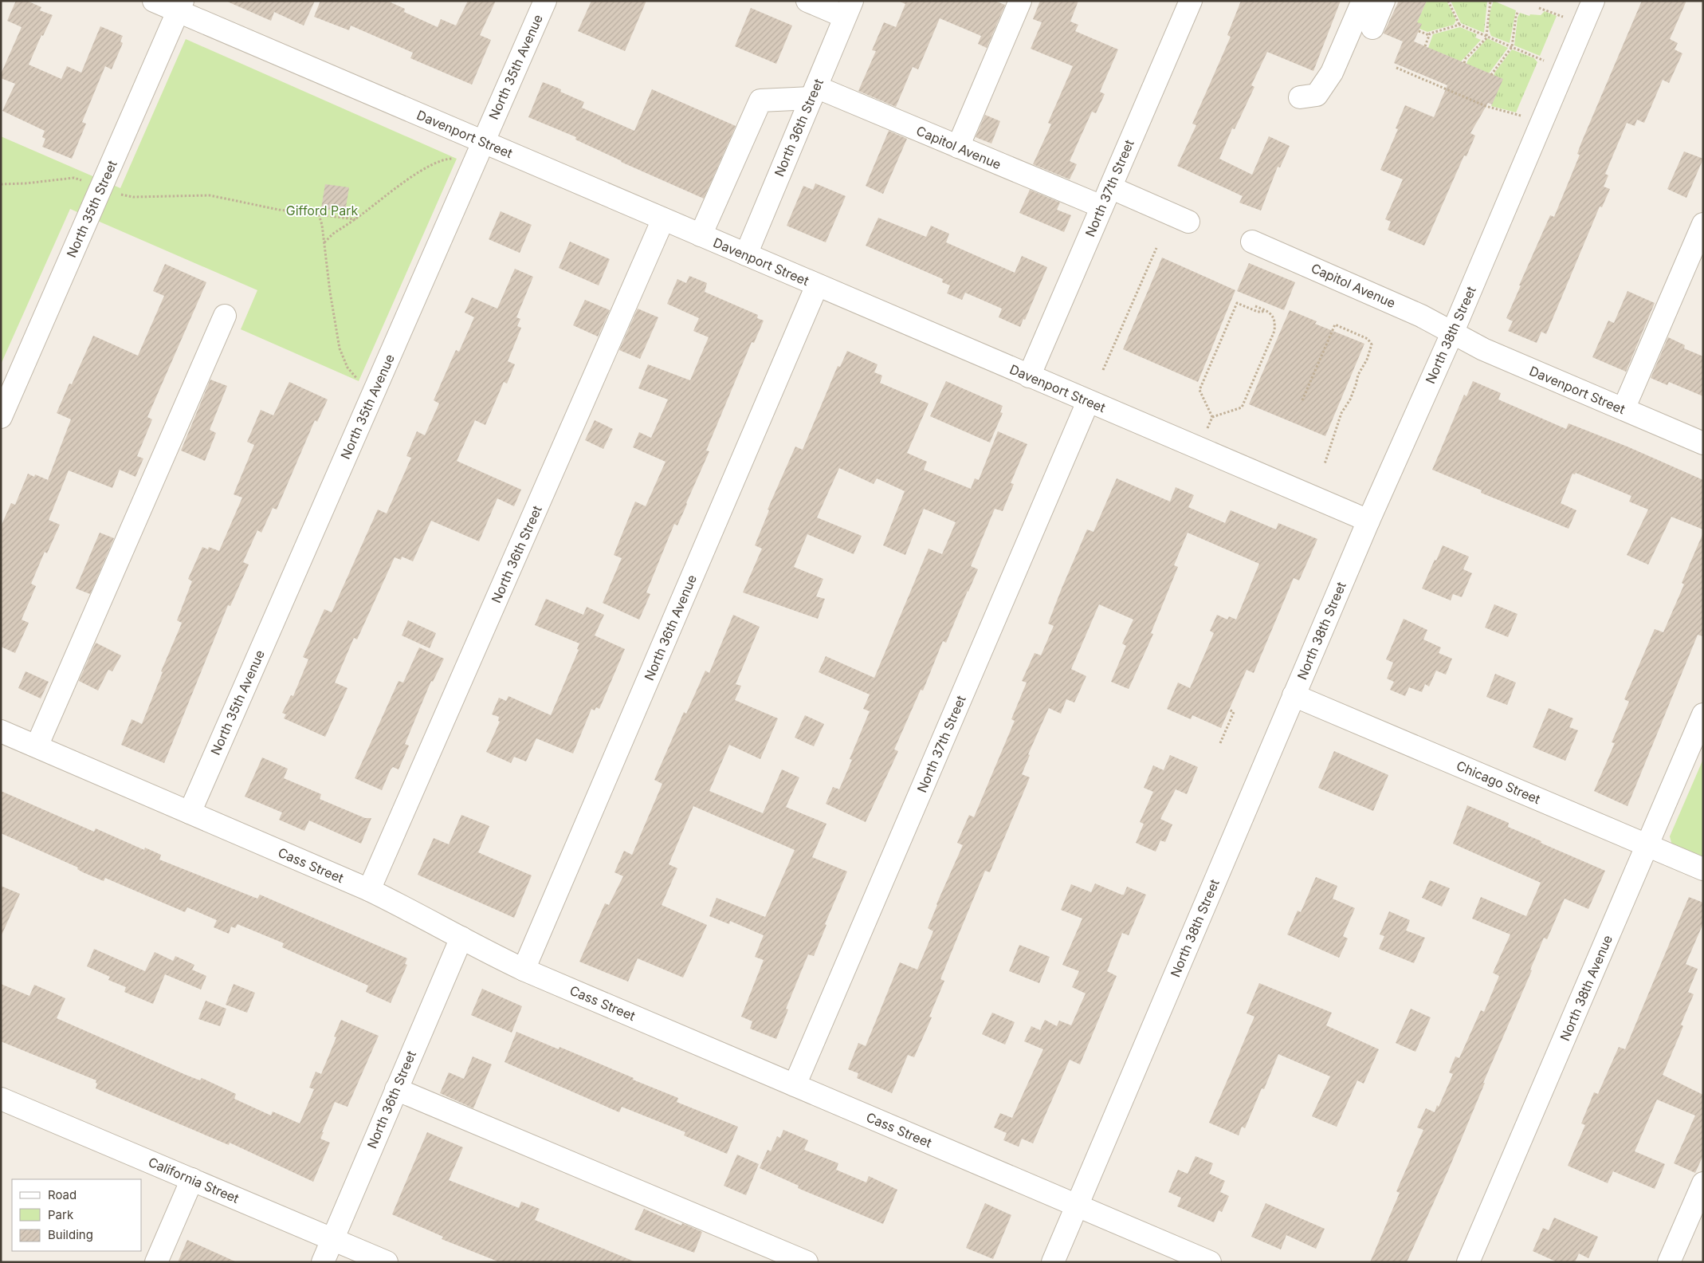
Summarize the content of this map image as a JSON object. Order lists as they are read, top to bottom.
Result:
{
  "streets": {
    "street": [
      "North 35th Avenue",
      "North 36th Street",
      "Davenport Street",
      "Capitol Avenue",
      "North 37th Street",
      "North 35th Street",
      "North 38th Street",
      "North 36th Avenue",
      "Chicago Street",
      "Cass Street",
      "North 38th Avenue",
      "California Street"
    ]
  },
  "crossings": [
    ["North 35th Avenue", "Davenport Street"],
    ["North 35th Avenue", "Cass Street"],
    ["North 36th Street", "Davenport Street"],
    ["North 36th Street", "Capitol Avenue"],
    ["North 36th Street", "Cass Street"],
    ["North 36th Street", "California Street"],
    ["Davenport Street", "Capitol Avenue"],
    ["Davenport Street", "North 37th Street"],
    ["Davenport Street", "North 35th Street"],
    ["Davenport Street", "North 38th Street"],
    ["Davenport Street", "North 36th Avenue"],
    ["Capitol Avenue", "North 37th Street"],
    ["Capitol Avenue", "North 38th Street"],
    ["North 37th Street", "Cass Street"],
    ["North 38th Street", "Chicago Street"],
    ["North 38th Street", "Cass Street"],
    ["North 36th Avenue", "Cass Street"],
    ["Chicago Street", "North 38th Avenue"]
  ],
  "parks": ["Gifford Park"],
  "legend": ["Road", "Park", "Building"]
}
